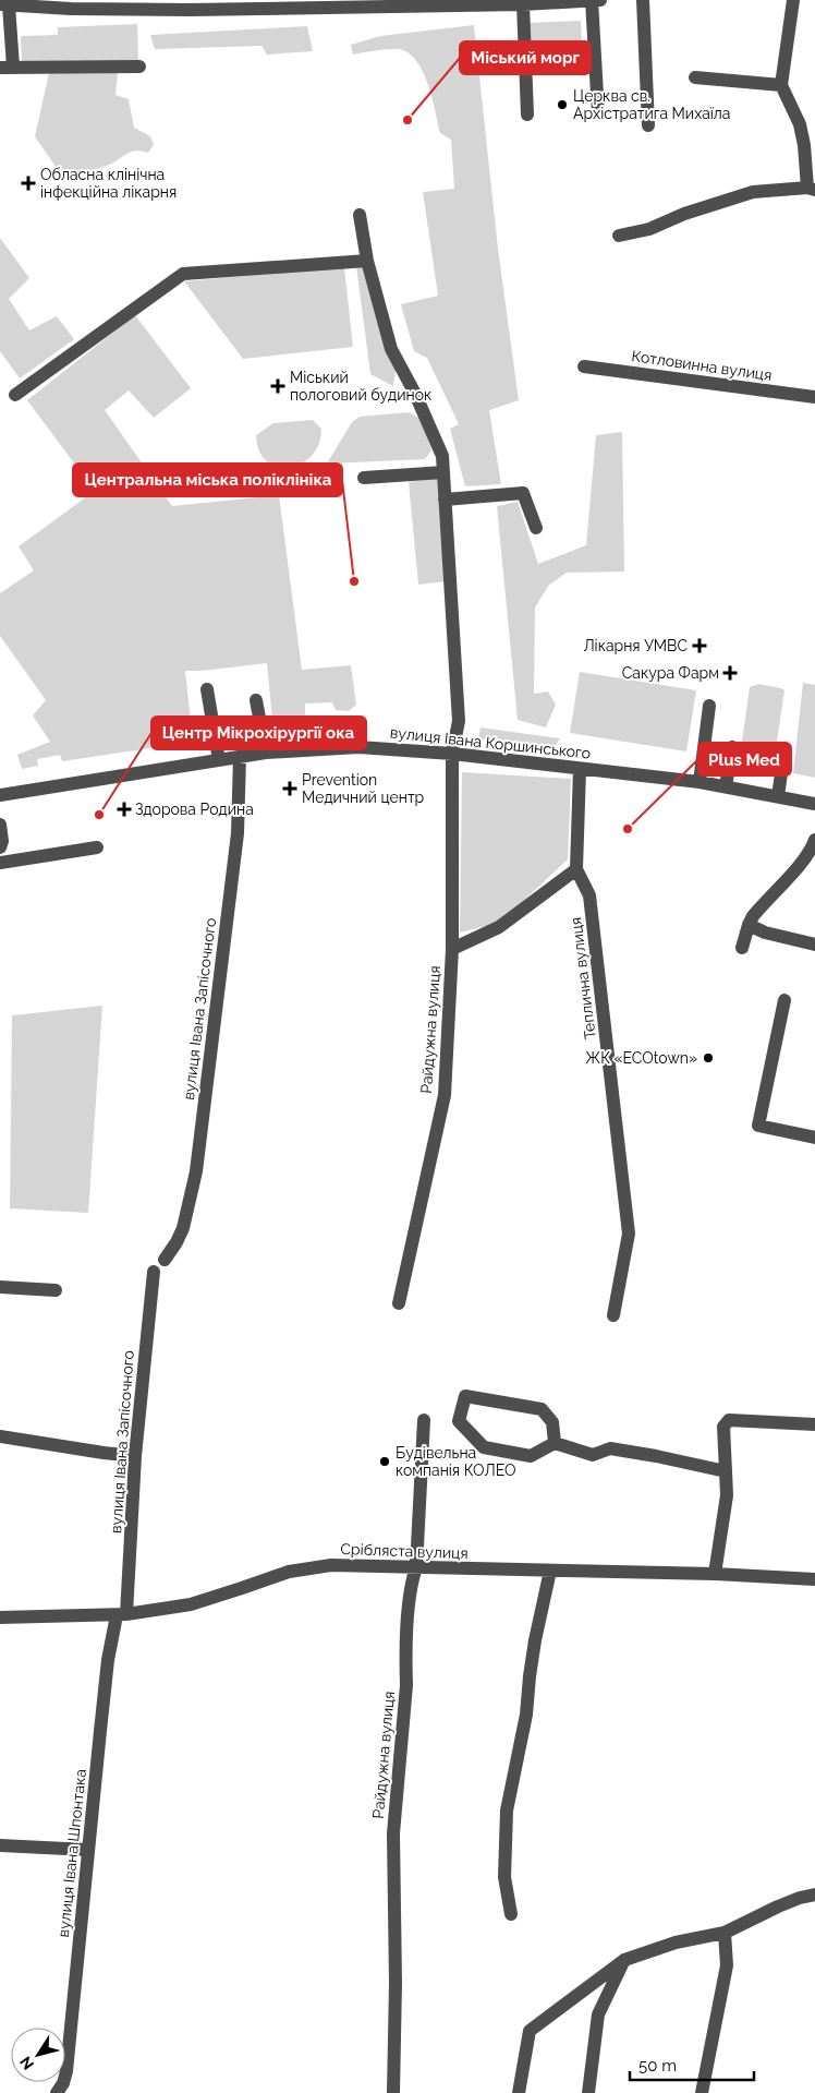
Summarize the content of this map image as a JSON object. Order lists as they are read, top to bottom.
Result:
{
  "streets": {
    "street": [
      "Котловинна вулиця",
      "вулиця Івана Коршинського",
      "Теплична вулиця",
      "вулиця Івана Запісочного",
      "Райдужна вулиця",
      "Срібляста вулиця",
      "вулиця Івана Шпонтака"
    ]
  },
  "crossings": [
    ["вулиця Івана Коршинського", "Теплична вулиця"],
    ["вулиця Івана Коршинського", "вулиця Івана Запісочного"],
    ["вулиця Івана Коршинського", "Райдужна вулиця"],
    ["вулиця Івана Запісочного", "Срібляста вулиця"],
    ["вулиця Івана Запісочного", "вулиця Івана Шпонтака"],
    ["Райдужна вулиця", "Срібляста вулиця"],
    ["Срібляста вулиця", "вулиця Івана Шпонтака"]
  ],
  "places": {
    "other": [
      "Церква св. Архістратига Михаїла",
      "Міський морг",
      "Центральна міська поліклініка",
      "Центр Мікрохірургії ока",
      "Plus Med",
      "ЖК «ECOtown»",
      "Будівельна компанія КОЛЕО"
    ],
    "health": [
      "Обласна клінічна інфекційна лікарня",
      "Міський пологовий будинок",
      "Лікарня УМВС",
      "Сакура Фарм",
      "Prevention Медичний центр",
      "Здорова Родина"
    ]
  },
  "scale_bar": "50 m",
  "north": "bottom left"
}
